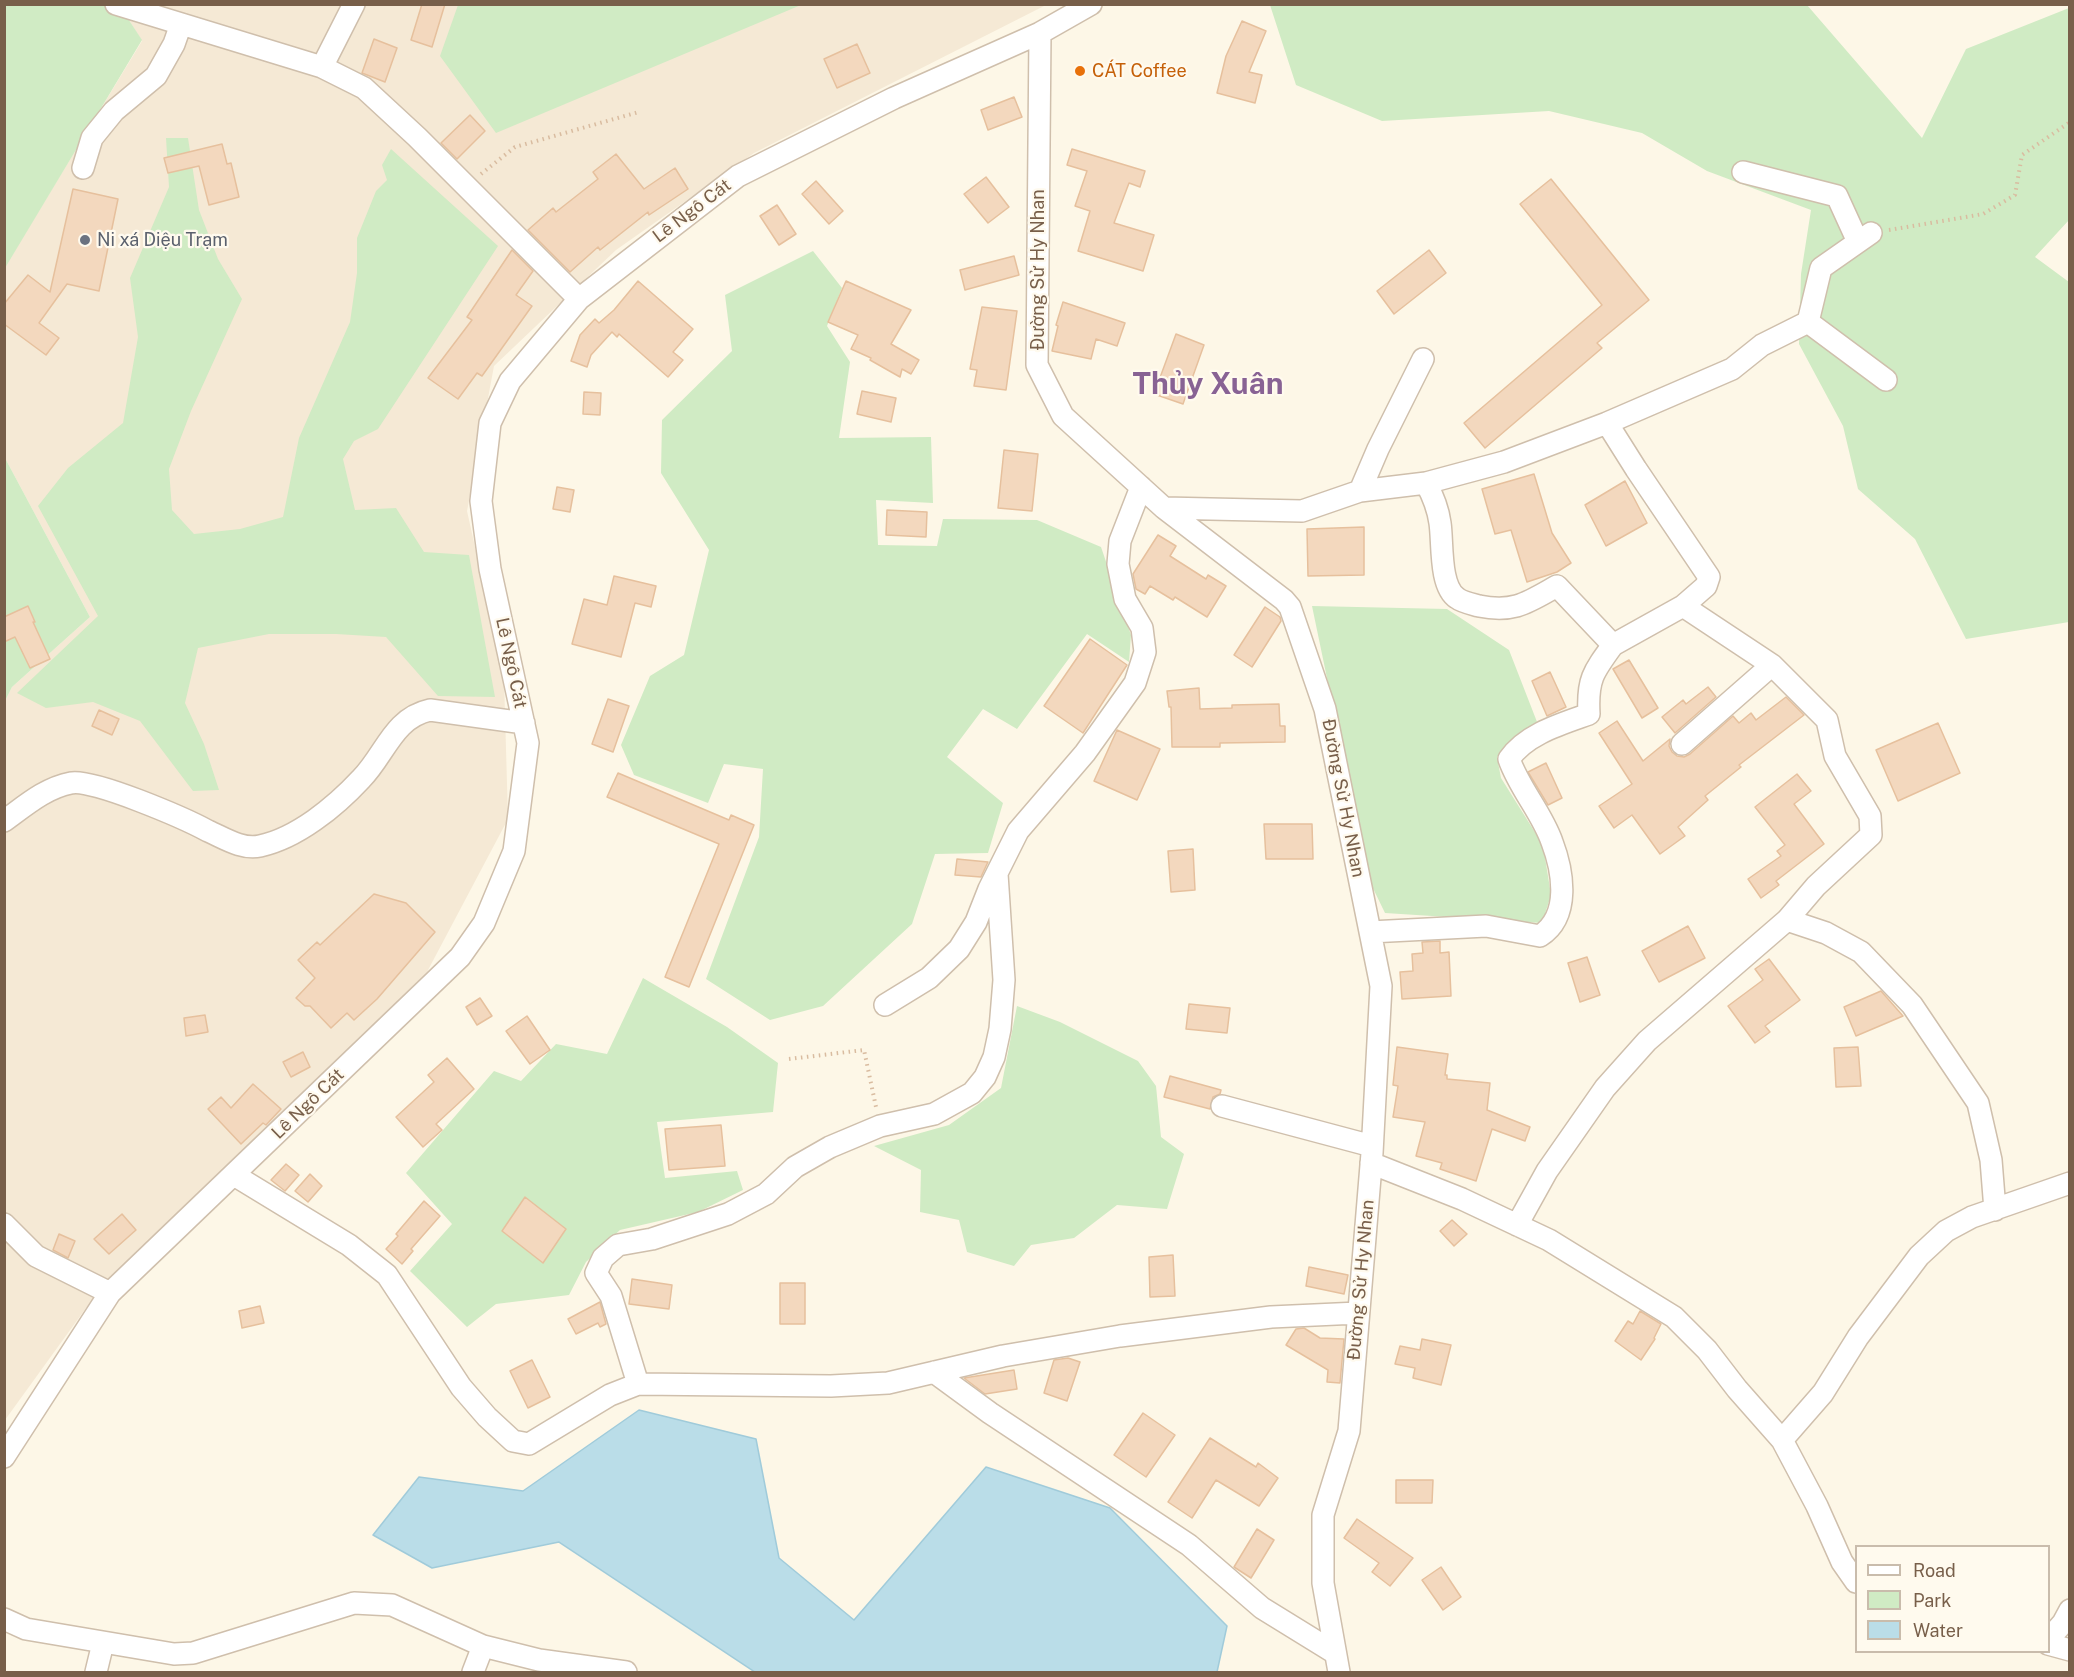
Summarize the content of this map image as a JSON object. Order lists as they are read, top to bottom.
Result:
{
  "streets": {
    "street": ["Lê Ngô Cát", "Đường Sử Hy Nhan"]
  },
  "crossings": [
    ["Lê Ngô Cát", "Đường Sử Hy Nhan"]
  ],
  "districts": ["Thủy Xuân"],
  "places": ["CÁT Coffee", "Ni xá Diệu Trạm"],
  "legend": ["Road", "Park", "Water"]
}
